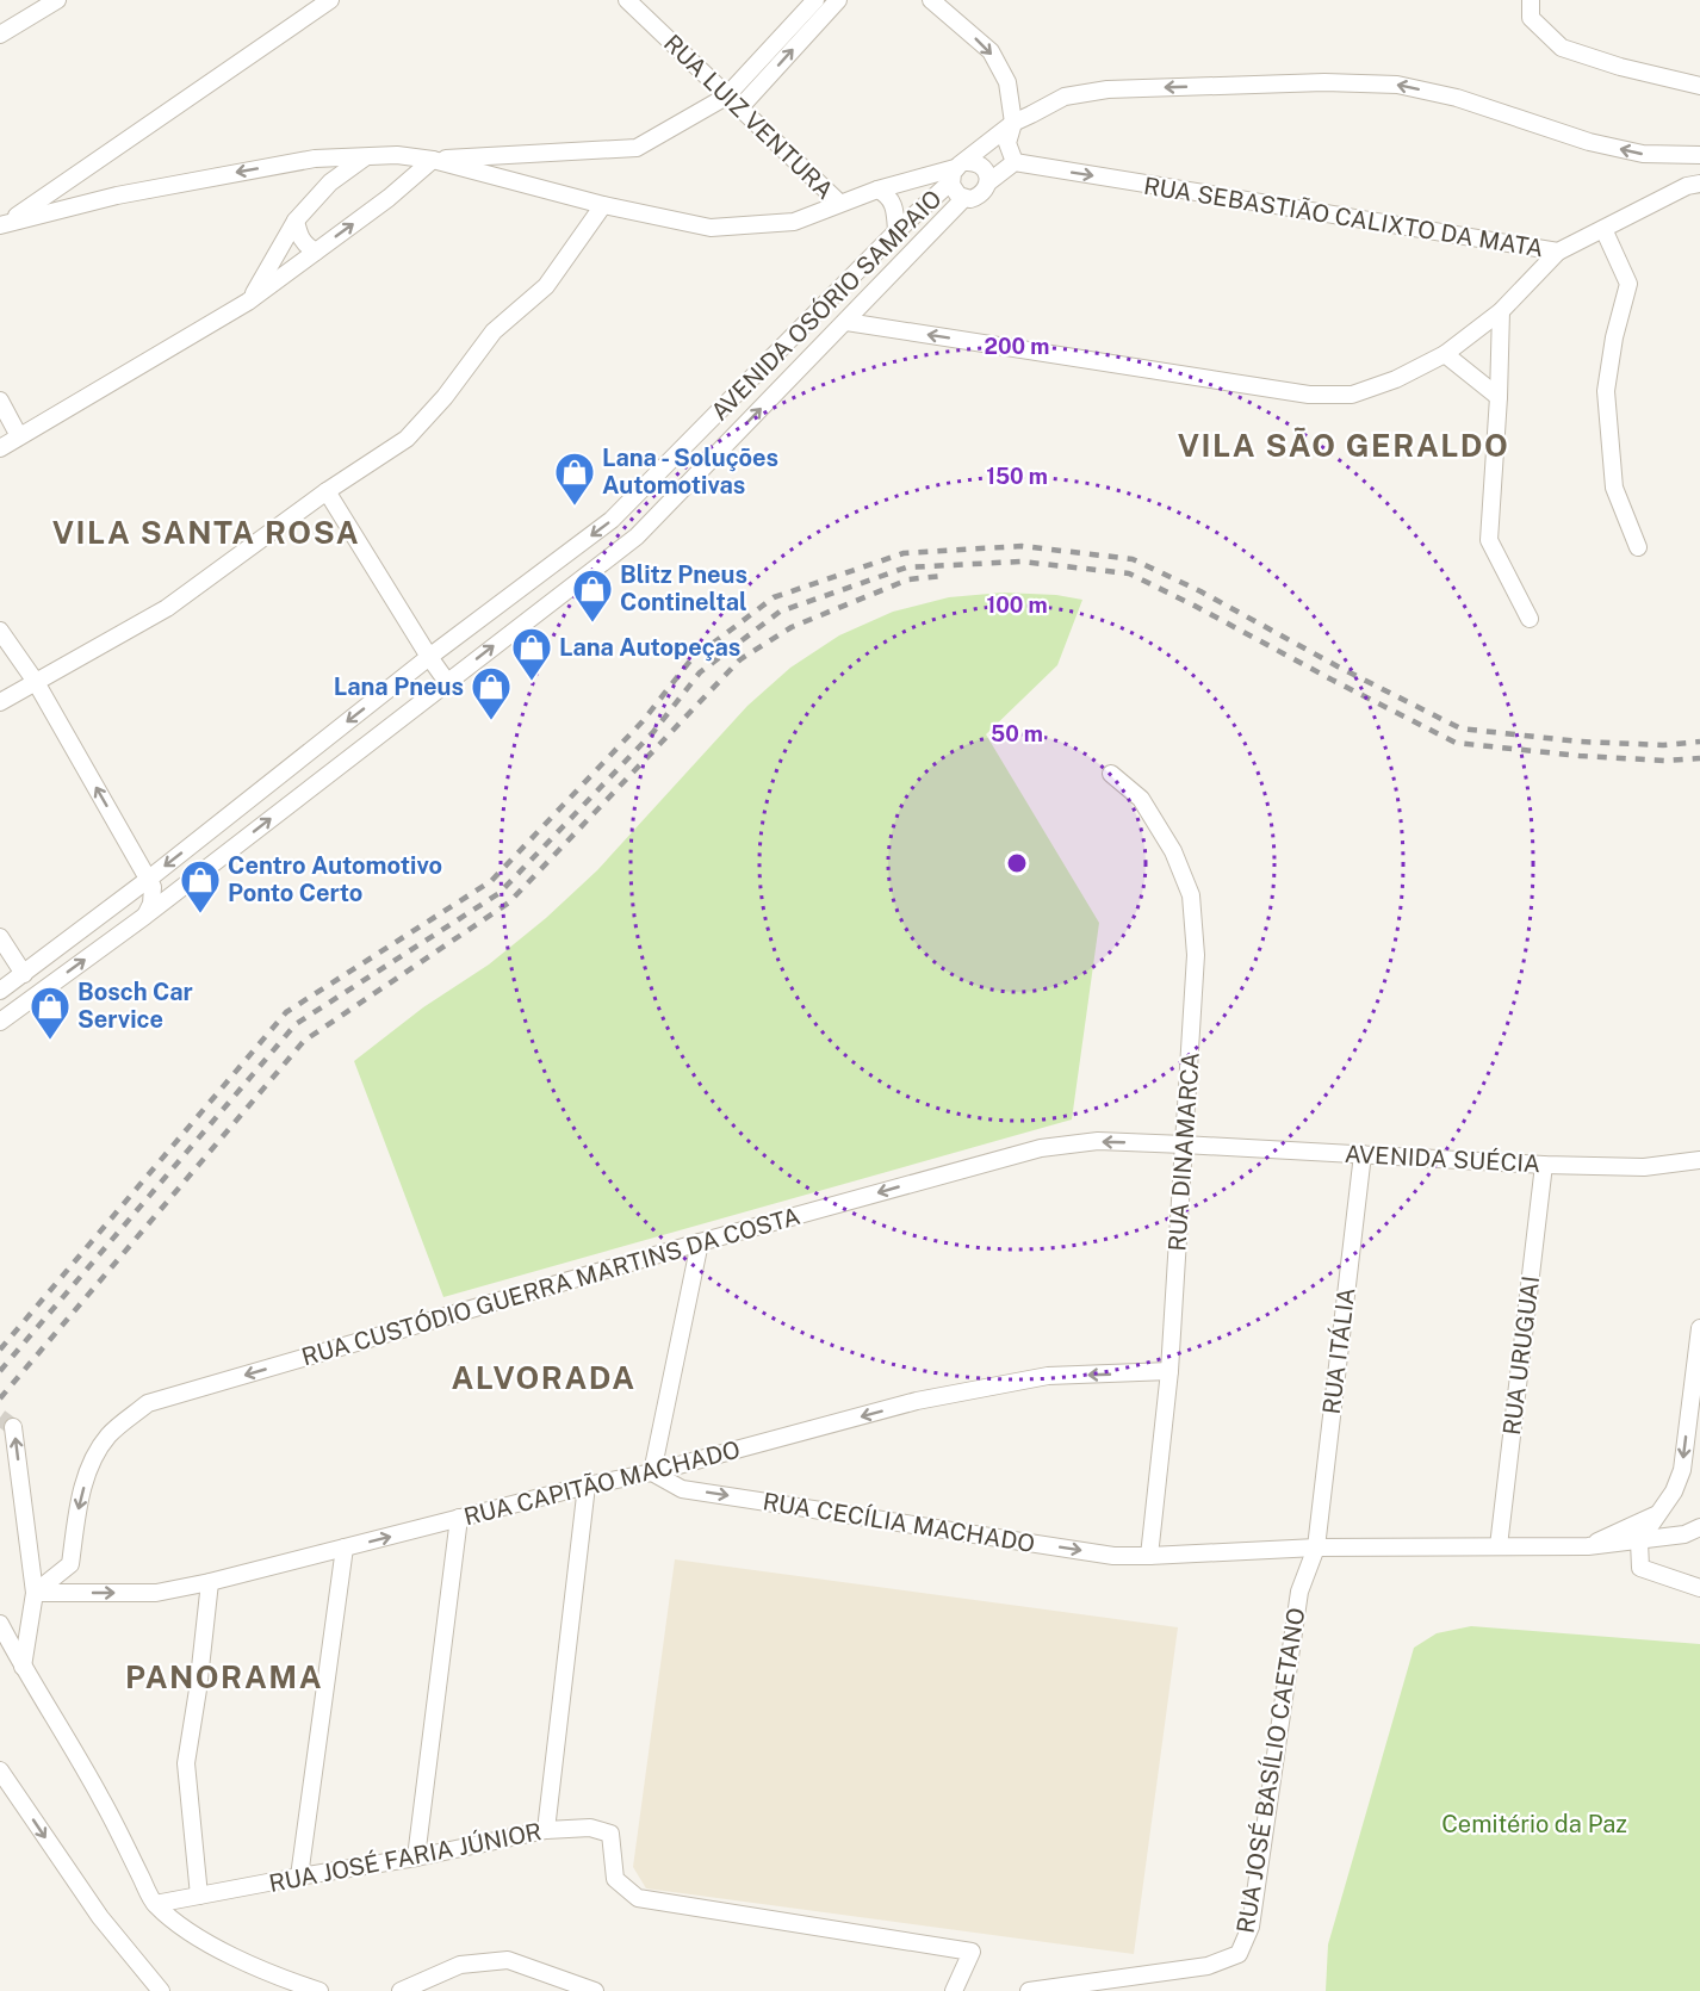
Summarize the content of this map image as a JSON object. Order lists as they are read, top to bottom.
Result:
{
  "streets": {
    "street": [
      "RUA LUIZ VENTURA",
      "RUA SEBASTIÃO CALIXTO DA MATA",
      "AVENIDA OSÓRIO SAMPAIO",
      "RUA DINAMARCA",
      "AVENIDA SUÉCIA",
      "RUA CUSTÓDIO GUERRA MARTINS DA COSTA",
      "RUA ITÁLIA",
      "RUA URUGUAI",
      "RUA CAPITÃO MACHADO",
      "RUA CECÍLIA MACHADO",
      "RUA JOSÉ BASÍLIO CAETANO",
      "RUA JOSÉ FARIA JÚNIOR"
    ]
  },
  "crossings": [
    ["RUA DINAMARCA", "AVENIDA SUÉCIA"],
    ["RUA DINAMARCA", "RUA CUSTÓDIO GUERRA MARTINS DA COSTA"],
    ["RUA DINAMARCA", "RUA CAPITÃO MACHADO"],
    ["RUA DINAMARCA", "RUA CECÍLIA MACHADO"],
    ["AVENIDA SUÉCIA", "RUA CUSTÓDIO GUERRA MARTINS DA COSTA"],
    ["AVENIDA SUÉCIA", "RUA ITÁLIA"],
    ["AVENIDA SUÉCIA", "RUA URUGUAI"],
    ["RUA CUSTÓDIO GUERRA MARTINS DA COSTA", "RUA CAPITÃO MACHADO"],
    ["RUA ITÁLIA", "RUA JOSÉ BASÍLIO CAETANO"],
    ["RUA CAPITÃO MACHADO", "RUA CECÍLIA MACHADO"]
  ],
  "one_way": ["RUA SEBASTIÃO CALIXTO DA MATA", "RUA CUSTÓDIO GUERRA MARTINS DA COSTA", "RUA CECÍLIA MACHADO"],
  "districts": [
    "VILA SÃO GERALDO",
    "VILA SANTA ROSA",
    "ALVORADA",
    "PANORAMA"
  ],
  "parks": ["Cemitério da Paz"],
  "places": {
    "shop": [
      "Lana - Soluções Automotivas",
      "Blitz Pneus Contineltal",
      "Lana Autopeças",
      "Lana Pneus",
      "Centro Automotivo Ponto Certo",
      "Bosch Car Service"
    ]
  },
  "rings": [
    "200 m",
    "150 m",
    "100 m",
    "50 m"
  ]
}
